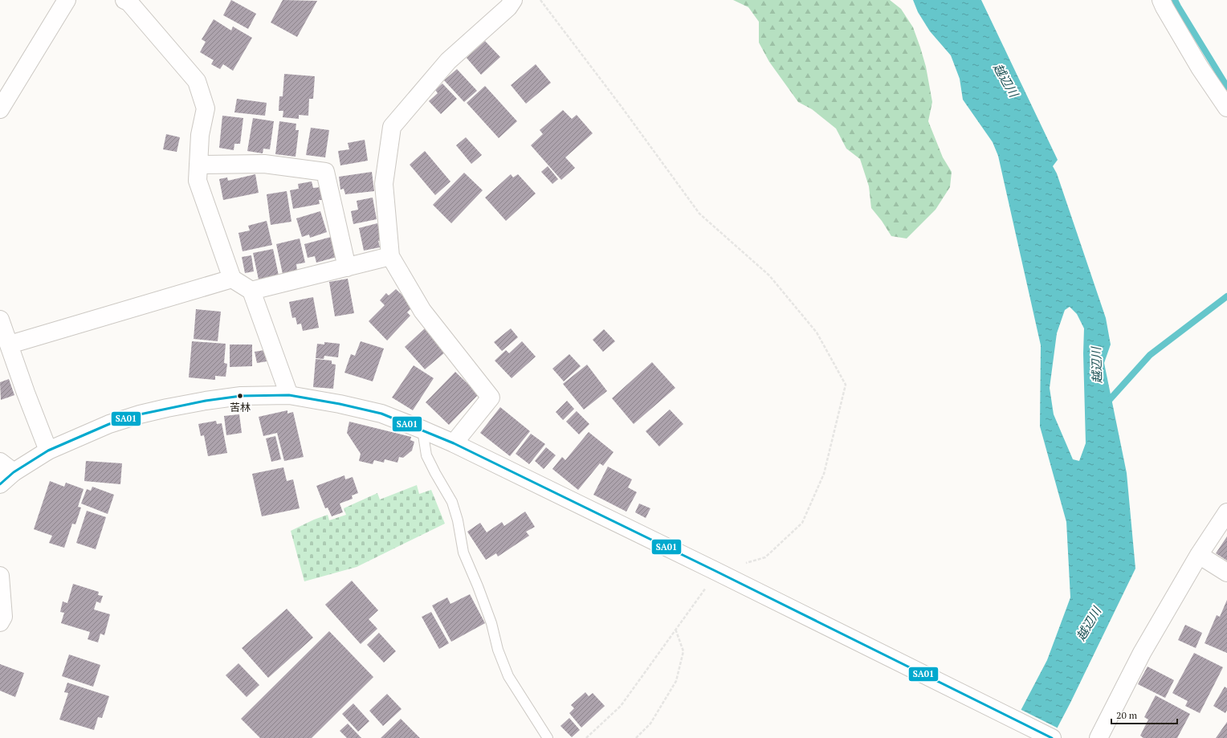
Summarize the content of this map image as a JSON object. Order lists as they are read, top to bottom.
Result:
{
  "water": ["越辺川"],
  "places": ["苦林"],
  "lines": ["transit line SA01"],
  "scale_bar": "20 m"
}
